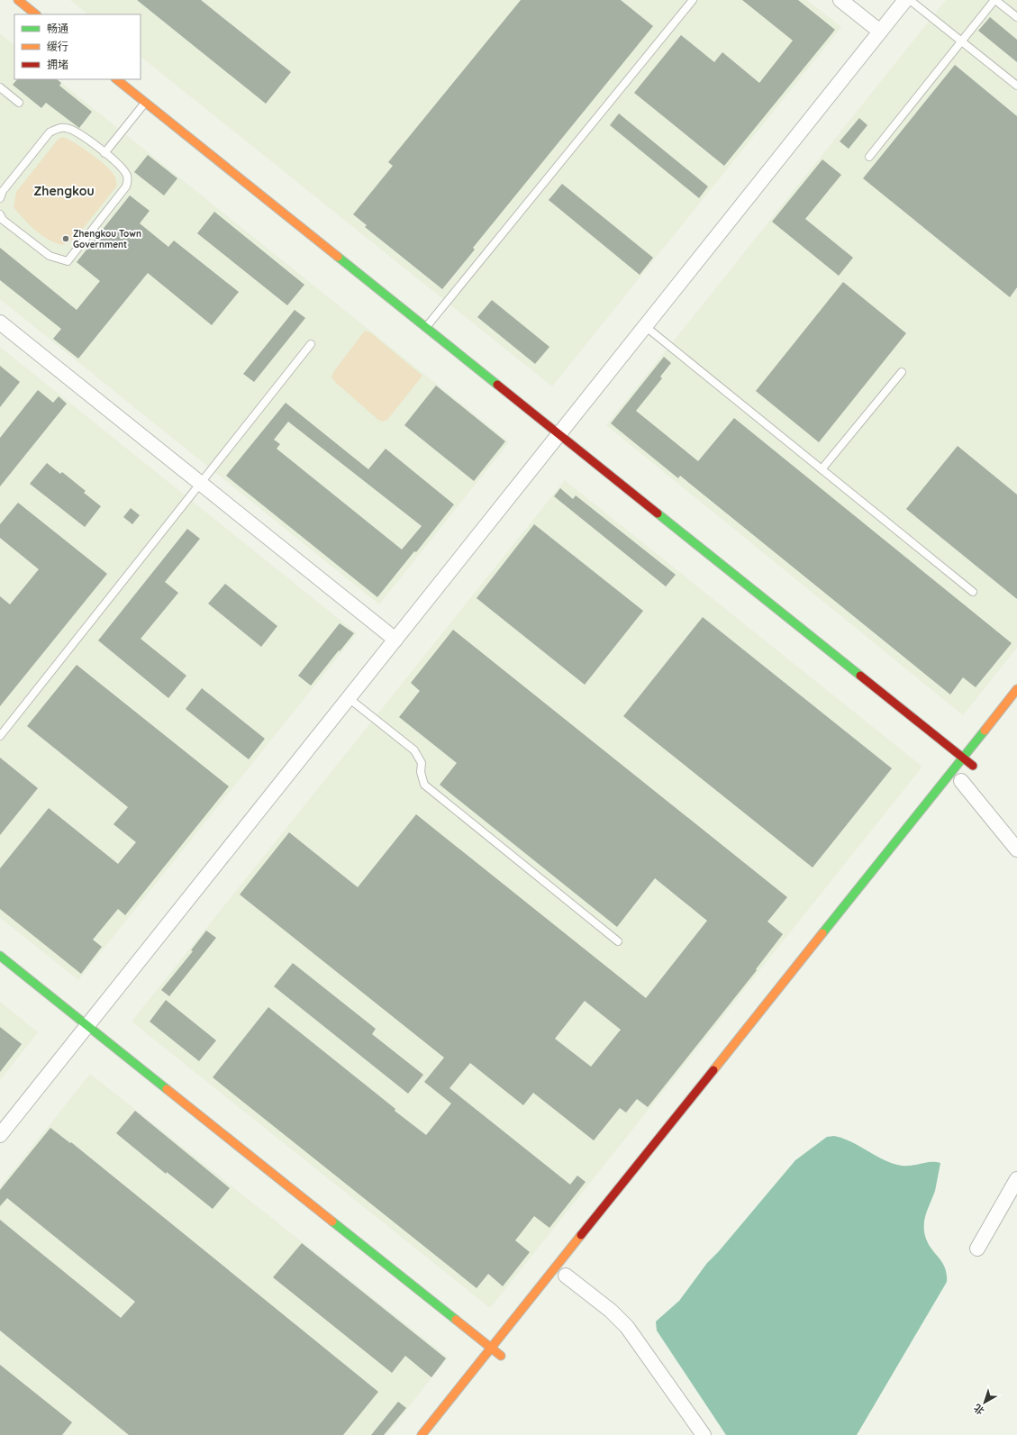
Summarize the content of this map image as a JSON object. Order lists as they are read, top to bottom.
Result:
{
  "districts": ["Zhengkou"],
  "places": ["Zhengkou Town Government"],
  "legend": ["畅通", "缓行", "拥堵"],
  "north": "bottom left"
}
